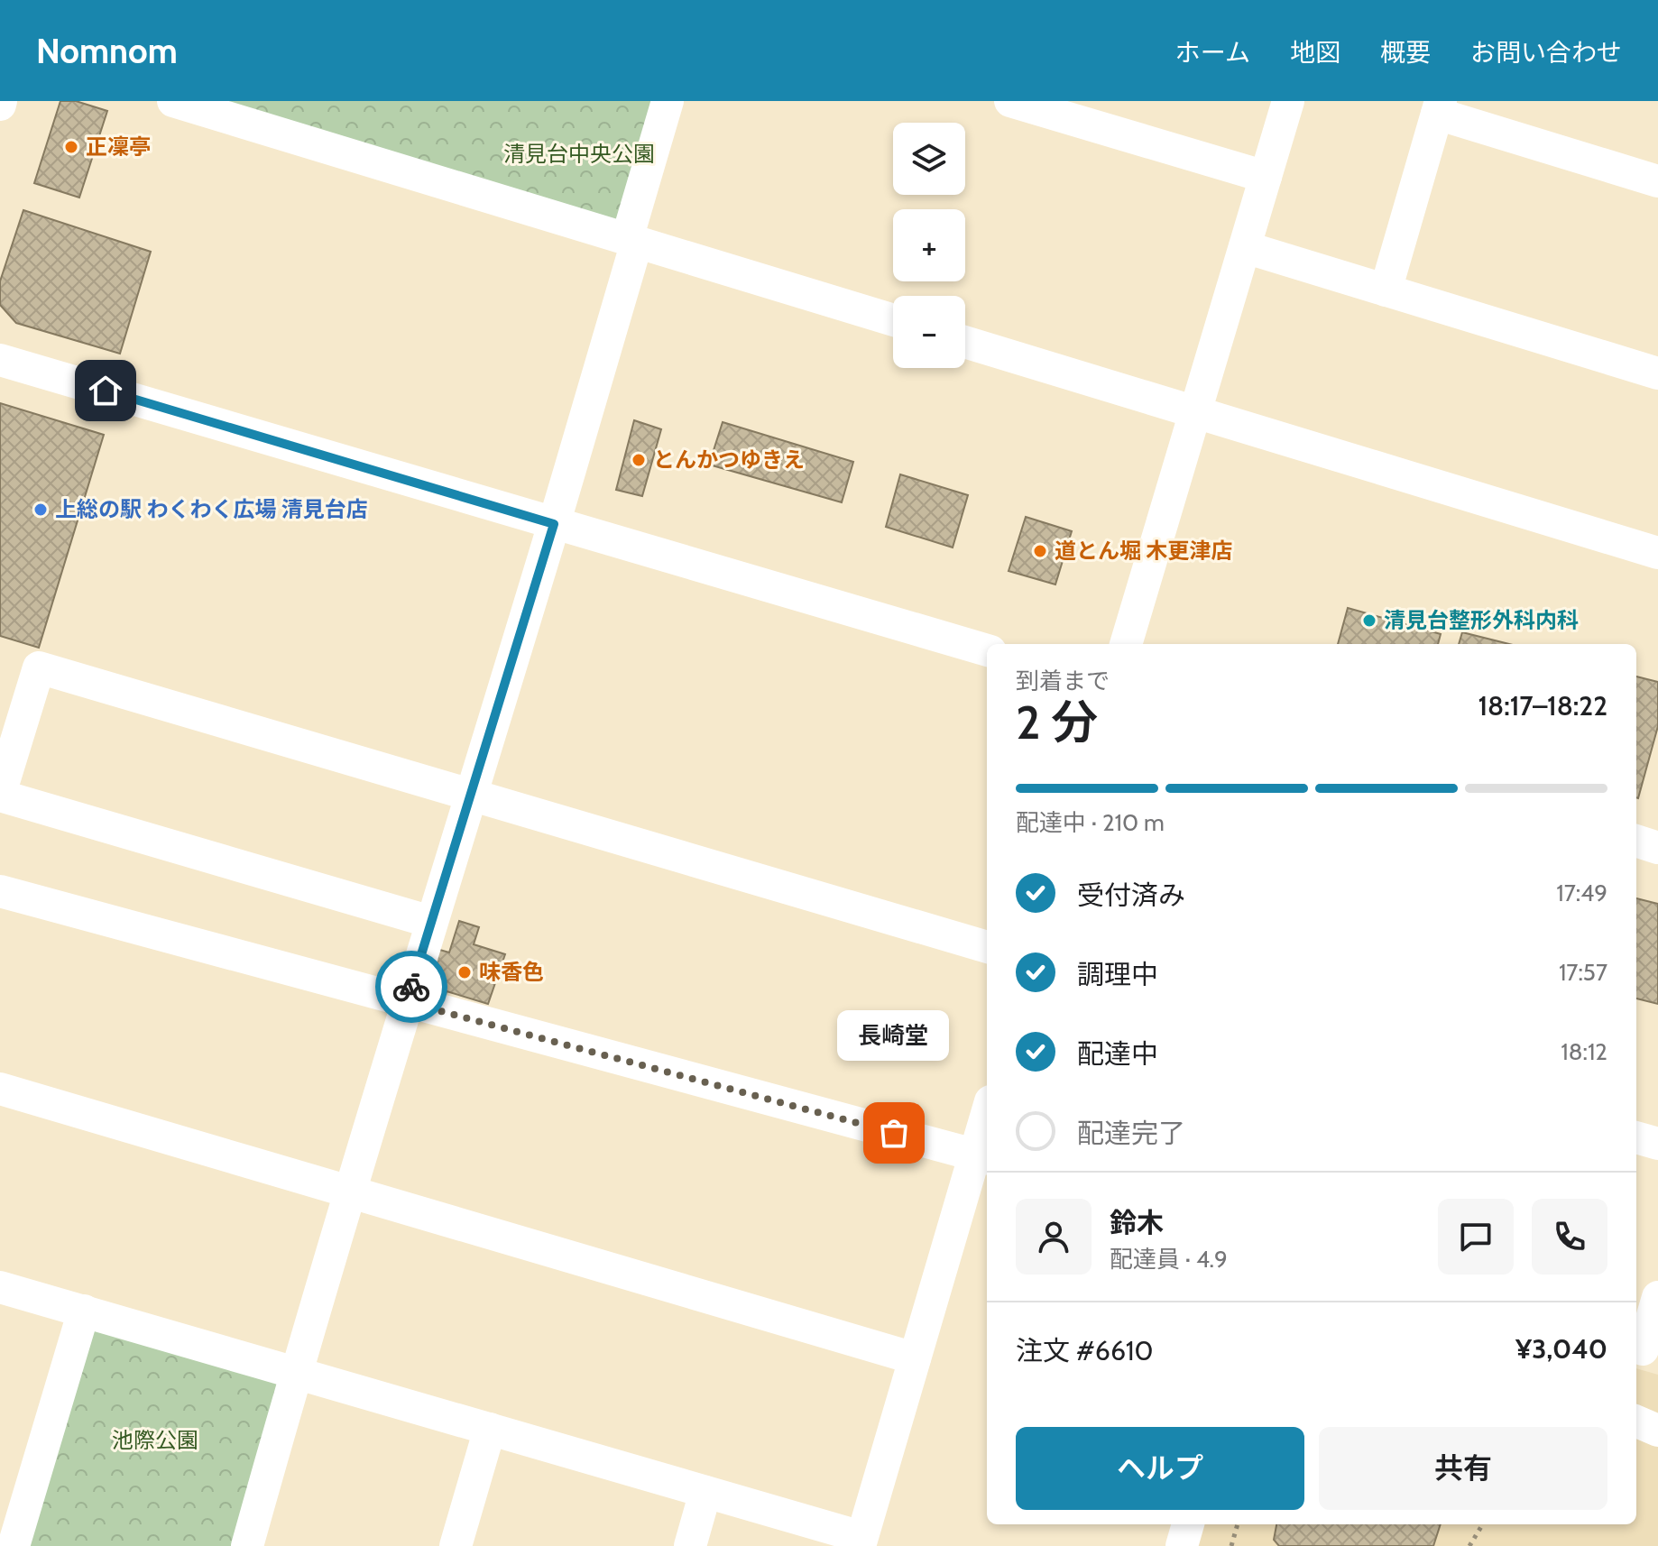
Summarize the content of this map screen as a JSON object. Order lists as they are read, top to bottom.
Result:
{
  "parks": ["清見台中央公園", "池際公園"],
  "places": [
    "正凜亭",
    "とんかつゆきえ",
    "上総の駅 わくわく広場 清見台店",
    "道とん堀 木更津店",
    "清見台整形外科内科",
    "味香色",
    "長崎堂"
  ],
  "page": {
    "header": "Nomnom",
    "nav": [
      "ホーム",
      "地図",
      "概要",
      "お問い合わせ"
    ],
    "map_buttons": ["+", "−"],
    "heading": ["2 分", "到着まで", "18:17–18:22"],
    "panel": [
      "鈴木",
      "配達員 · 4.9",
      "注文 #6610",
      "¥3,040"
    ],
    "bar": "配達中 · 210 m",
    "list": [
      ["受付済み", "17:49"],
      ["調理中", "17:57"],
      ["配達中", "18:12"],
      "配達完了"
    ],
    "bubble": "長崎堂",
    "buttons": ["ヘルプ", "共有"]
  }
}
